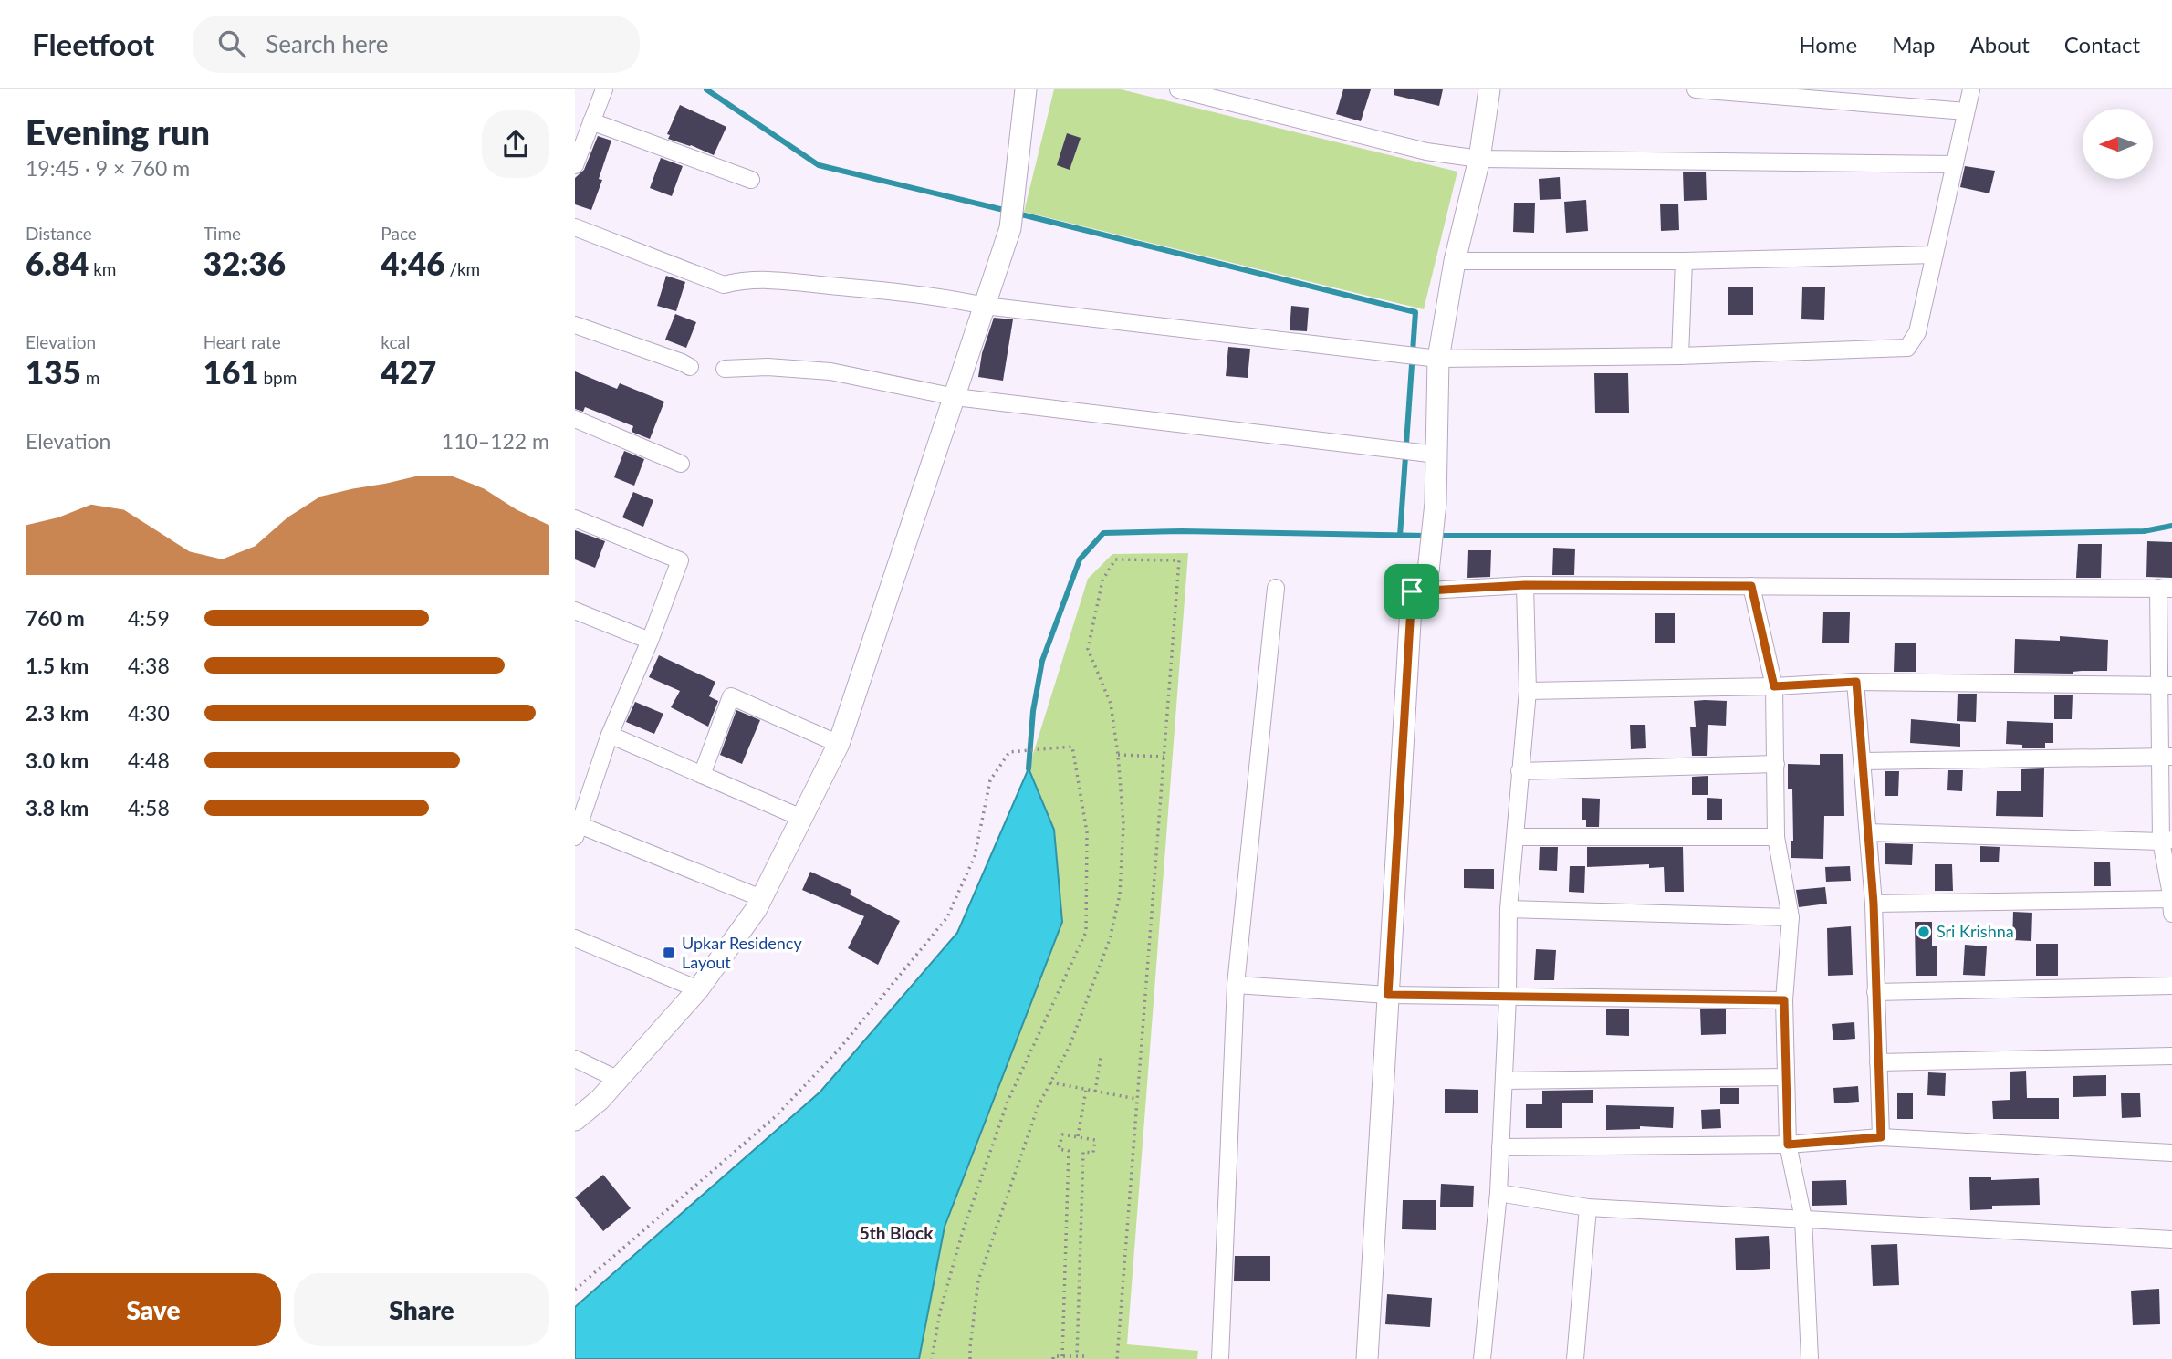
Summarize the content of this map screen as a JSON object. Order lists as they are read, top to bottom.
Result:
{
  "districts": ["5th Block"],
  "places": {
    "other": ["Sri Krishna"],
    "transit": ["Upkar Residency Layout"]
  },
  "north": "left",
  "page": {
    "header": "Fleetfoot",
    "search": "Search here",
    "nav": [
      "Home",
      "Map",
      "About",
      "Contact"
    ],
    "heading": ["Evening run", "19:45 · 9 × 760 m"],
    "stats": [
      ["Distance", "6.84 km"],
      ["Time", "32:36"],
      ["Pace", "4:46 /km"],
      ["Elevation", "135 m"],
      ["Heart rate", "161 bpm"],
      ["kcal", "427"]
    ],
    "chart": ["Elevation", "110–122 m"],
    "list": [
      {
        "name": "760 m",
        "note": "4:59"
      },
      {
        "name": "1.5 km",
        "note": "4:38"
      },
      {
        "name": "2.3 km",
        "note": "4:30"
      },
      {
        "name": "3.0 km",
        "note": "4:48"
      },
      {
        "name": "3.8 km",
        "note": "4:58"
      }
    ],
    "buttons": ["Save", "Share"]
  }
}
